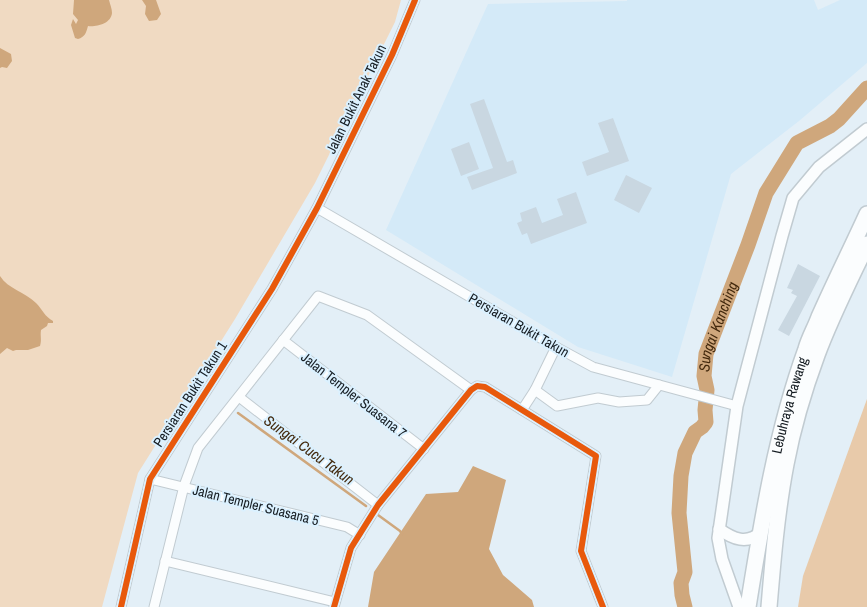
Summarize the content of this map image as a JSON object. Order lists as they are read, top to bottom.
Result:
{
  "streets": {
    "highway": ["Lebuhraya Rawang"],
    "street": [
      "Jalan Bukit Anak Takun",
      "Persiaran Bukit Takun",
      "Persiaran Bukit Takun 1",
      "Jalan Templer Suasana 7",
      "Jalan Templer Suasana 5"
    ]
  },
  "crossings": [
    ["Jalan Bukit Anak Takun", "Persiaran Bukit Takun"],
    ["Jalan Bukit Anak Takun", "Persiaran Bukit Takun 1"],
    ["Persiaran Bukit Takun", "Persiaran Bukit Takun 1"],
    ["Persiaran Bukit Takun 1", "Jalan Templer Suasana 5"]
  ],
  "water": ["Sungai Kanching", "Sungai Cucu Takun"]
}
